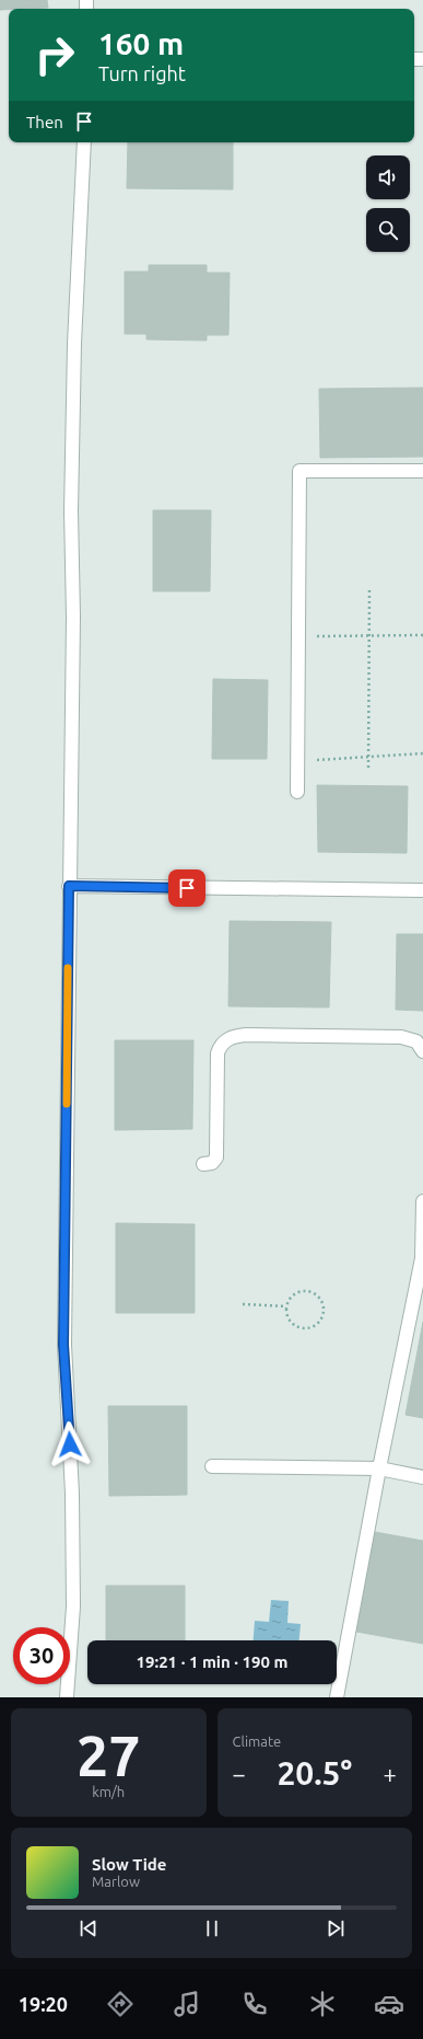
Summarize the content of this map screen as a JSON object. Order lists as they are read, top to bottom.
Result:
{
  "page": {
    "turn": ["160 m", "Turn right"],
    "then": "Then",
    "limit": "30",
    "trip": "19:21 · 1 min · 190 m",
    "tile": [
      ["27", "km/h"],
      "Climate"
    ],
    "heat": ["−", "20.5°", "+"],
    "song": ["Slow Tide", "Marlow"],
    "tabs": "19:20"
  }
}
